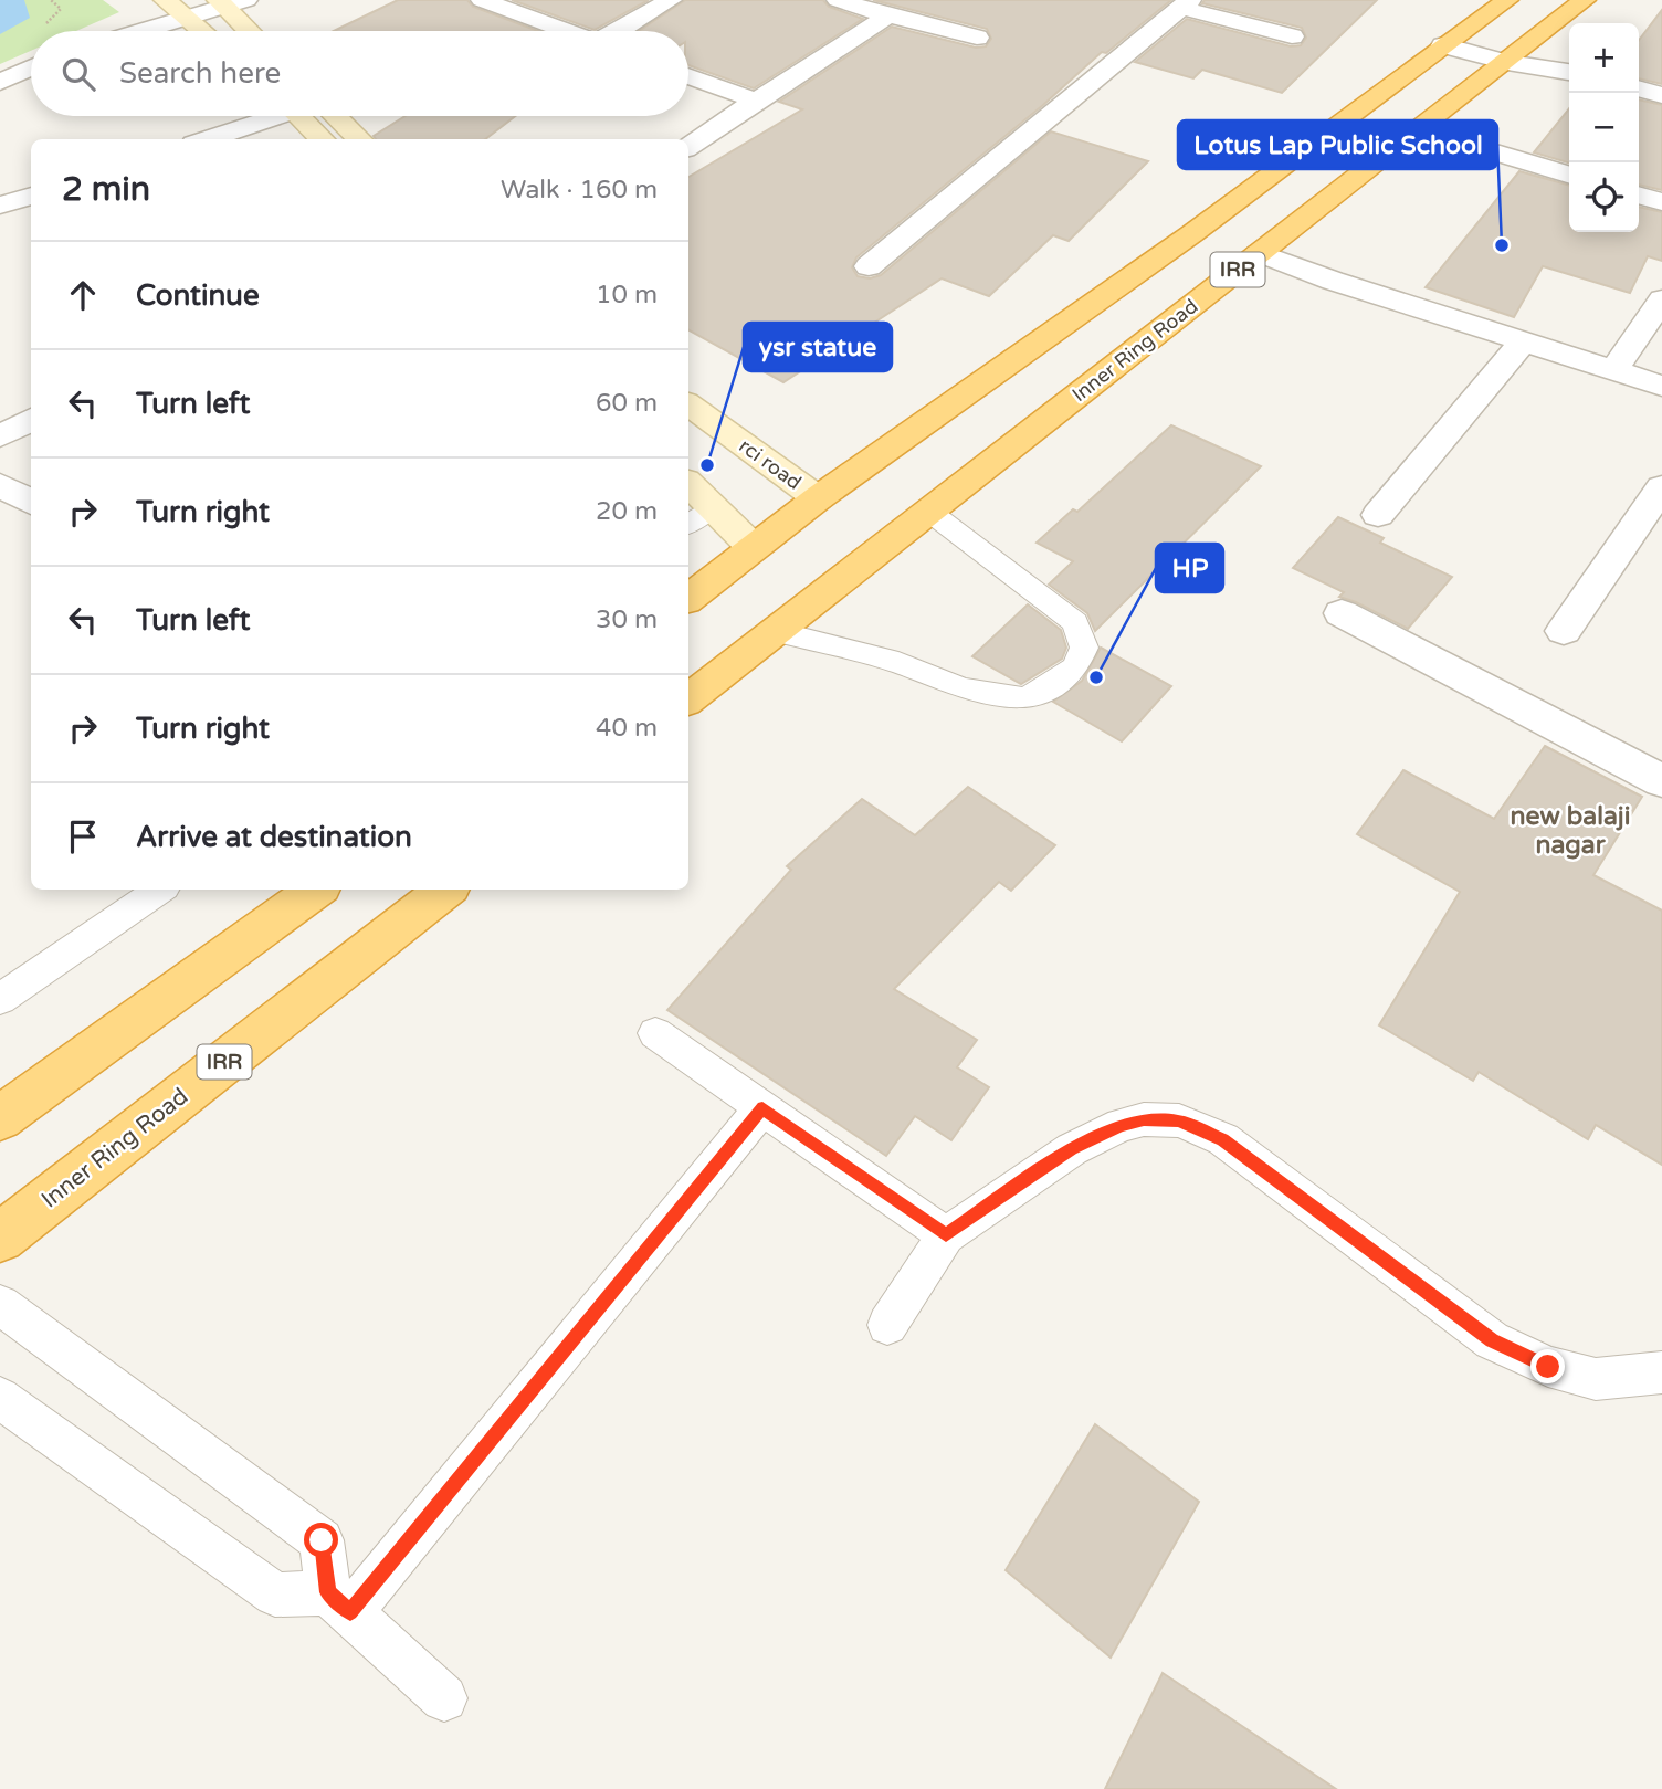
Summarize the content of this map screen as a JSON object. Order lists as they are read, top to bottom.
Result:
{
  "streets": {
    "highway": ["IRR", "Inner Ring Road"],
    "main road": ["rci road"]
  },
  "crossings": [
    ["IRR", "rci road"]
  ],
  "districts": ["new balaji nagar"],
  "places": ["Lotus Lap Public School", "ysr statue", "HP"],
  "page": {
    "map_buttons": ["+", "−"],
    "search": "Search here",
    "heading": ["2 min", "Walk · 160 m"],
    "list": [
      ["Continue", "10 m"],
      ["Turn left", "60 m"],
      ["Turn right", "20 m"],
      ["Turn left", "30 m"],
      ["Turn right", "40 m"],
      "Arrive at destination"
    ]
  }
}
